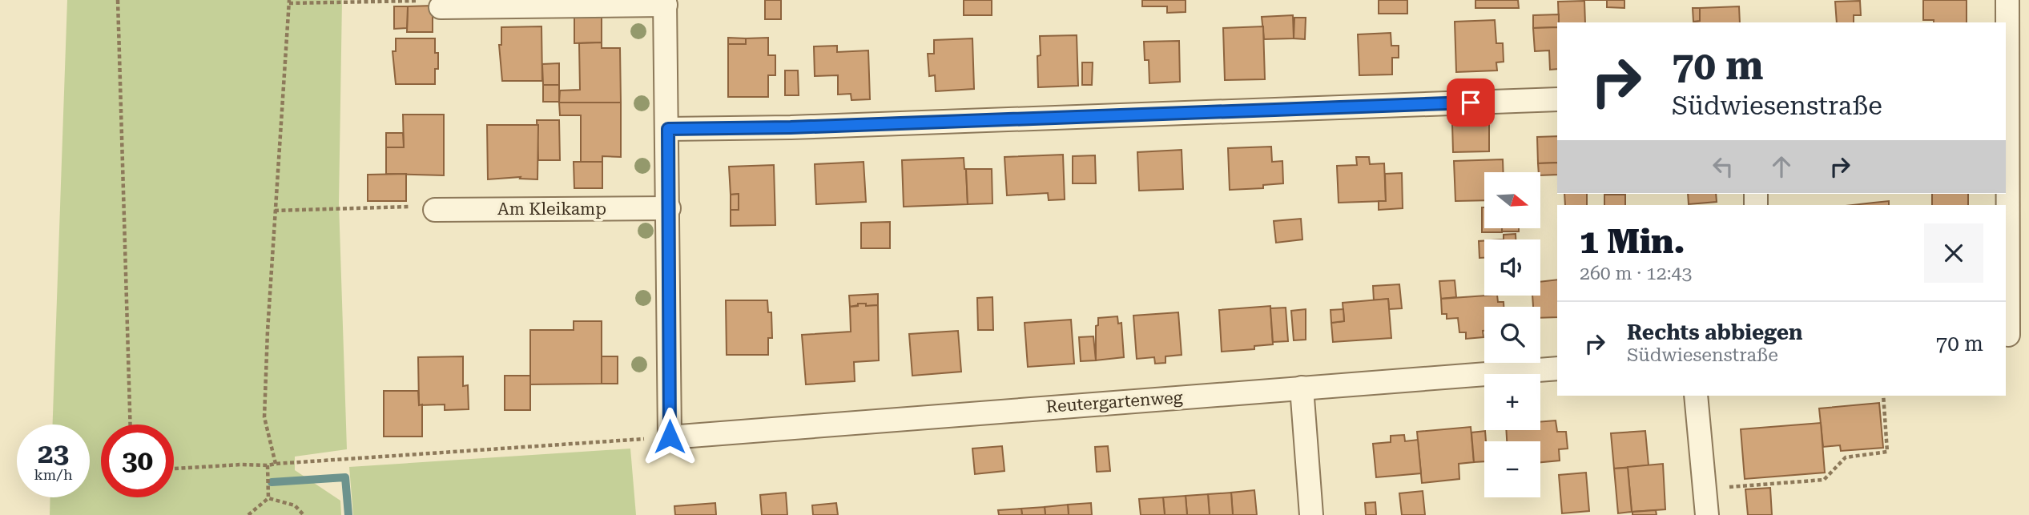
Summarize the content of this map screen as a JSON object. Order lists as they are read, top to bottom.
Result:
{
  "streets": {
    "street": ["Am Kleikamp", "Reutergartenweg"]
  },
  "north": "right",
  "page": {
    "turn": ["70 m", "Südwiesenstraße"],
    "map_buttons": ["+", "−"],
    "heading": ["1 Min.", "260 m · 12:43"],
    "list": [
      {
        "name": "Rechts abbiegen",
        "note": "Südwiesenstraße",
        "value": "70 m"
      }
    ],
    "speed": "23 km/h",
    "limit": "30"
  }
}
